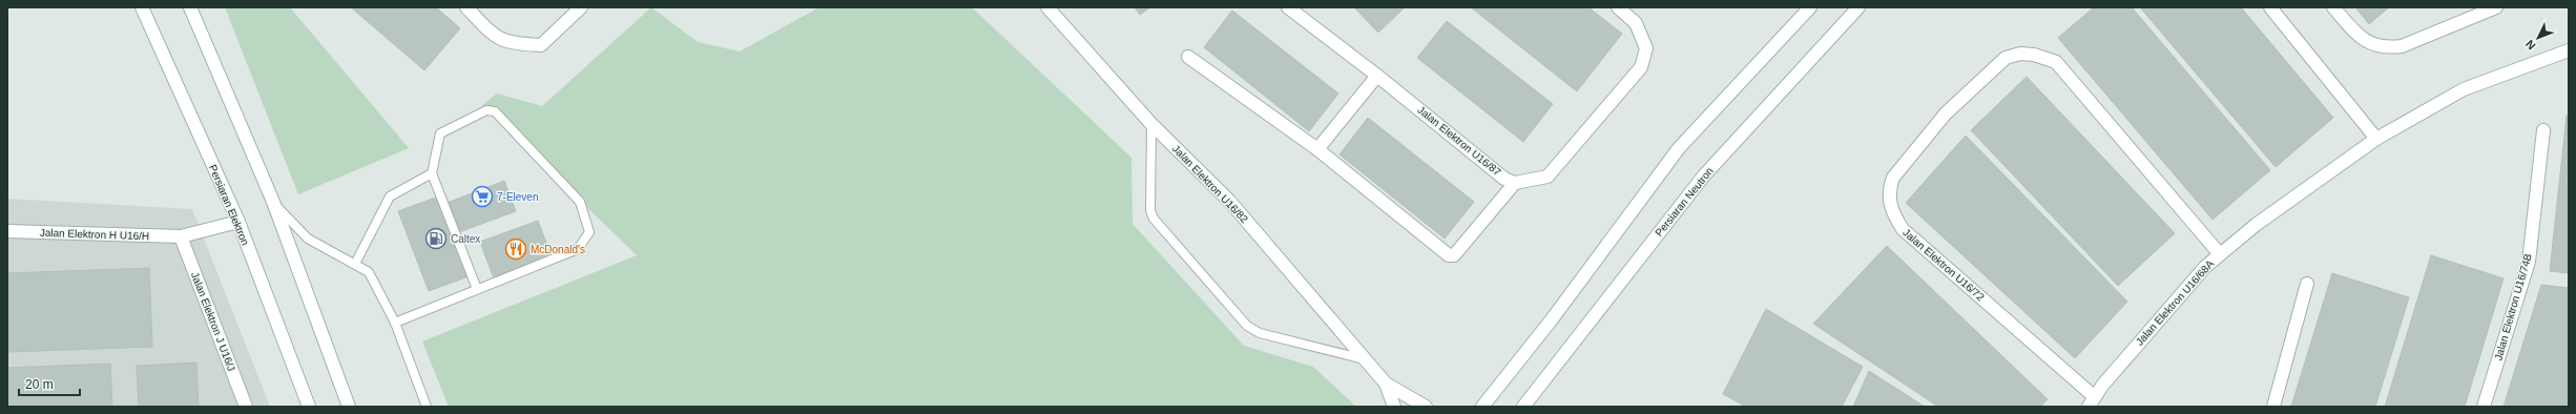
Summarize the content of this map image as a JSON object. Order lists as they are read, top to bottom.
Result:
{
  "streets": {
    "street": [
      "Jalan Elektron U16/87",
      "Jalan Elektron U16/82",
      "Persiaran Neutron",
      "Persiaran Elektron",
      "Jalan Elektron H U16/H",
      "Jalan Elektron U16/72",
      "Jalan Elektron U16/68A",
      "Jalan Elektron U16/74B",
      "Jalan Elektron J U16/J"
    ]
  },
  "crossings": [
    ["Persiaran Elektron", "Jalan Elektron H U16/H"],
    ["Jalan Elektron H U16/H", "Jalan Elektron J U16/J"],
    ["Jalan Elektron U16/72", "Jalan Elektron U16/68A"]
  ],
  "places": {
    "supermarket": ["7-Eleven"],
    "fuel station": ["Caltex"],
    "restaurant": ["McDonald's"]
  },
  "scale_bar": "20 m",
  "north": "bottom left"
}
